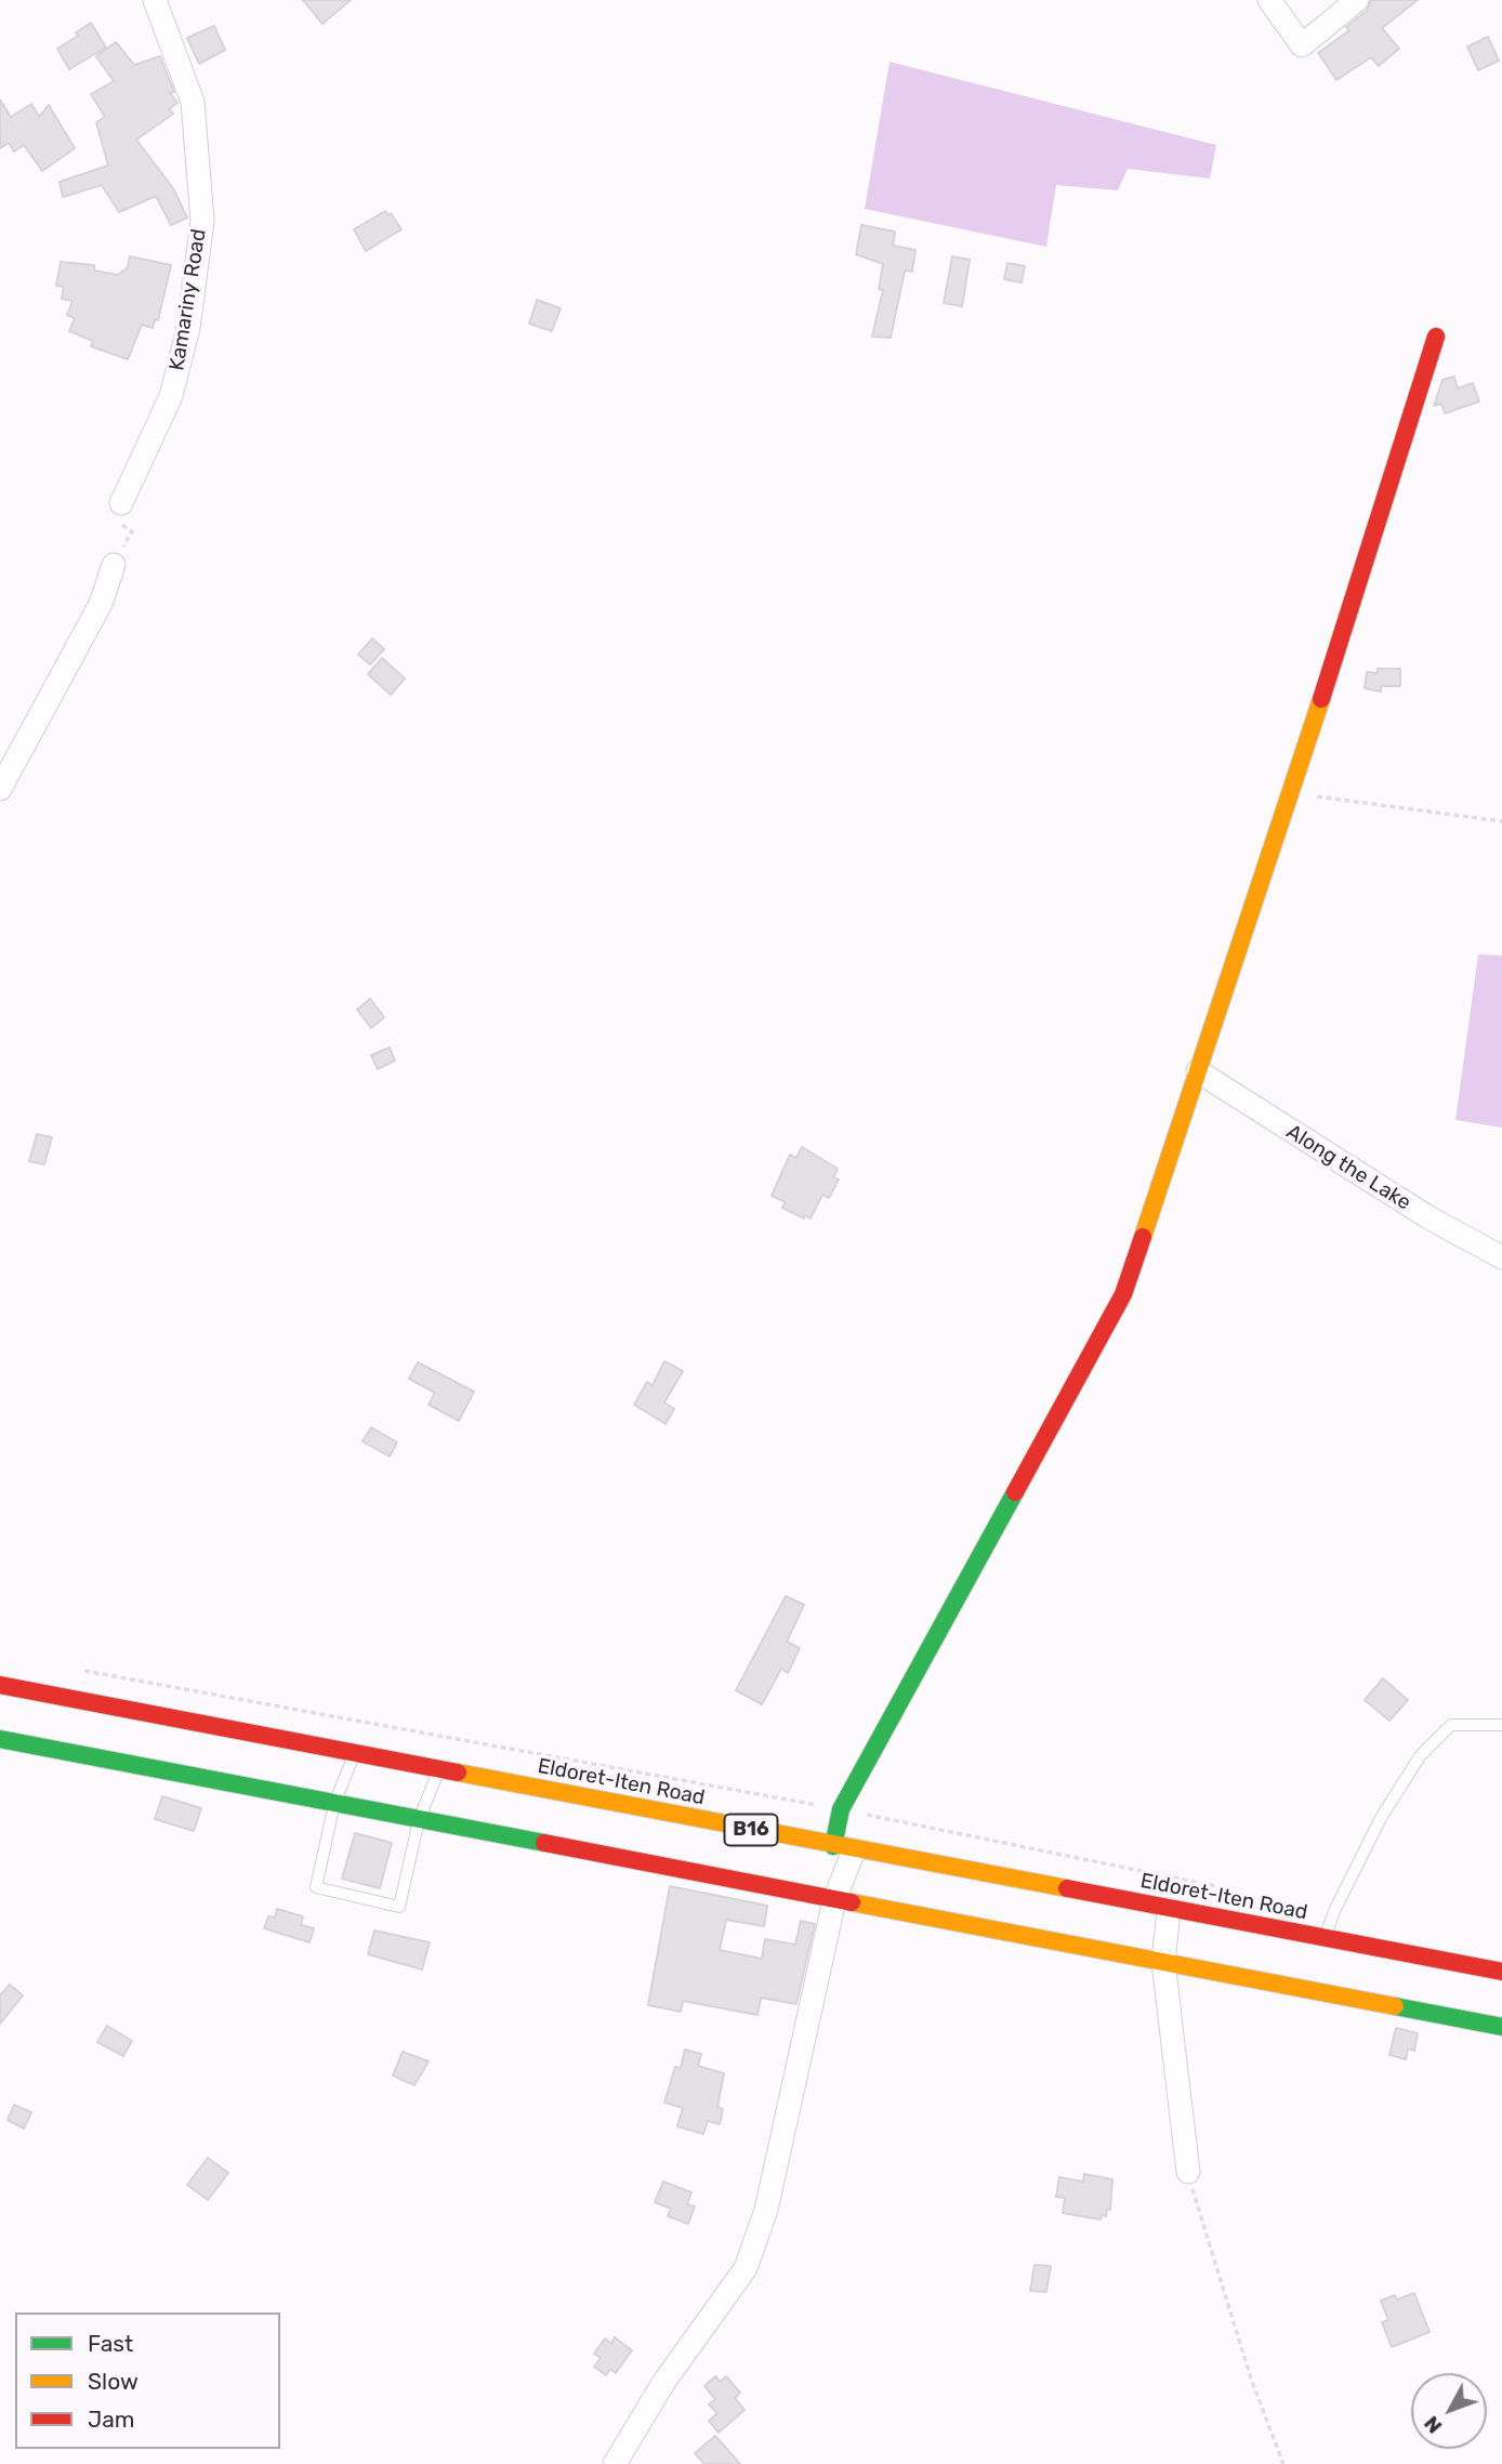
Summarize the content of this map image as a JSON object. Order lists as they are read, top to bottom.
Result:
{
  "streets": {
    "street": [
      "Kamariny Road",
      "Along the Lake",
      "Eldoret-Iten Road",
      "B16"
    ]
  },
  "legend": ["Fast", "Slow", "Jam"],
  "north": "bottom left"
}
